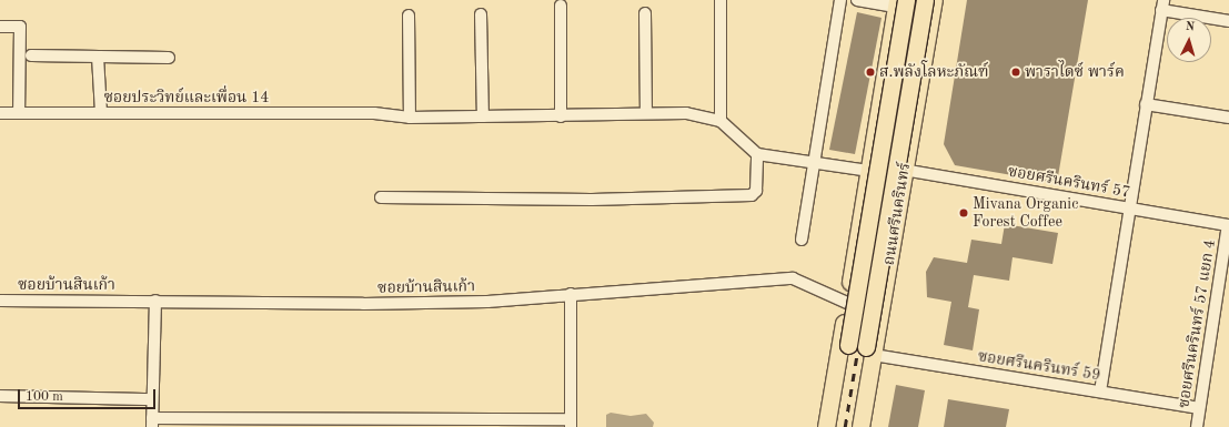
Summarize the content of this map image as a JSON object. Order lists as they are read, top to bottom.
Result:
{
  "streets": {
    "main road": ["ถนนศรีนครินทร์"],
    "street": [
      "ซอยประวิทย์และเพื่อน 14",
      "ซอยศรีนครินทร์ 57",
      "ซอยบ้านสินเก้า",
      "ซอยศรีนครินทร์ 57 แยก 4",
      "ซอยศรีนครินทร์ 59"
    ]
  },
  "crossings": [
    ["ซอยศรีนครินทร์ 57", "ถนนศรีนครินทร์"],
    ["ซอยศรีนครินทร์ 57", "ซอยศรีนครินทร์ 57 แยก 4"],
    ["ถนนศรีนครินทร์", "ซอยศรีนครินทร์ 59"],
    ["ซอยศรีนครินทร์ 57 แยก 4", "ซอยศรีนครินทร์ 59"]
  ],
  "places": ["ส.พลังโลหะภัณฑ์", "พาราไดซ์ พาร์ค", "Mivana Organic Forest Coffee"],
  "scale_bar": "100 m",
  "north": "top"
}
